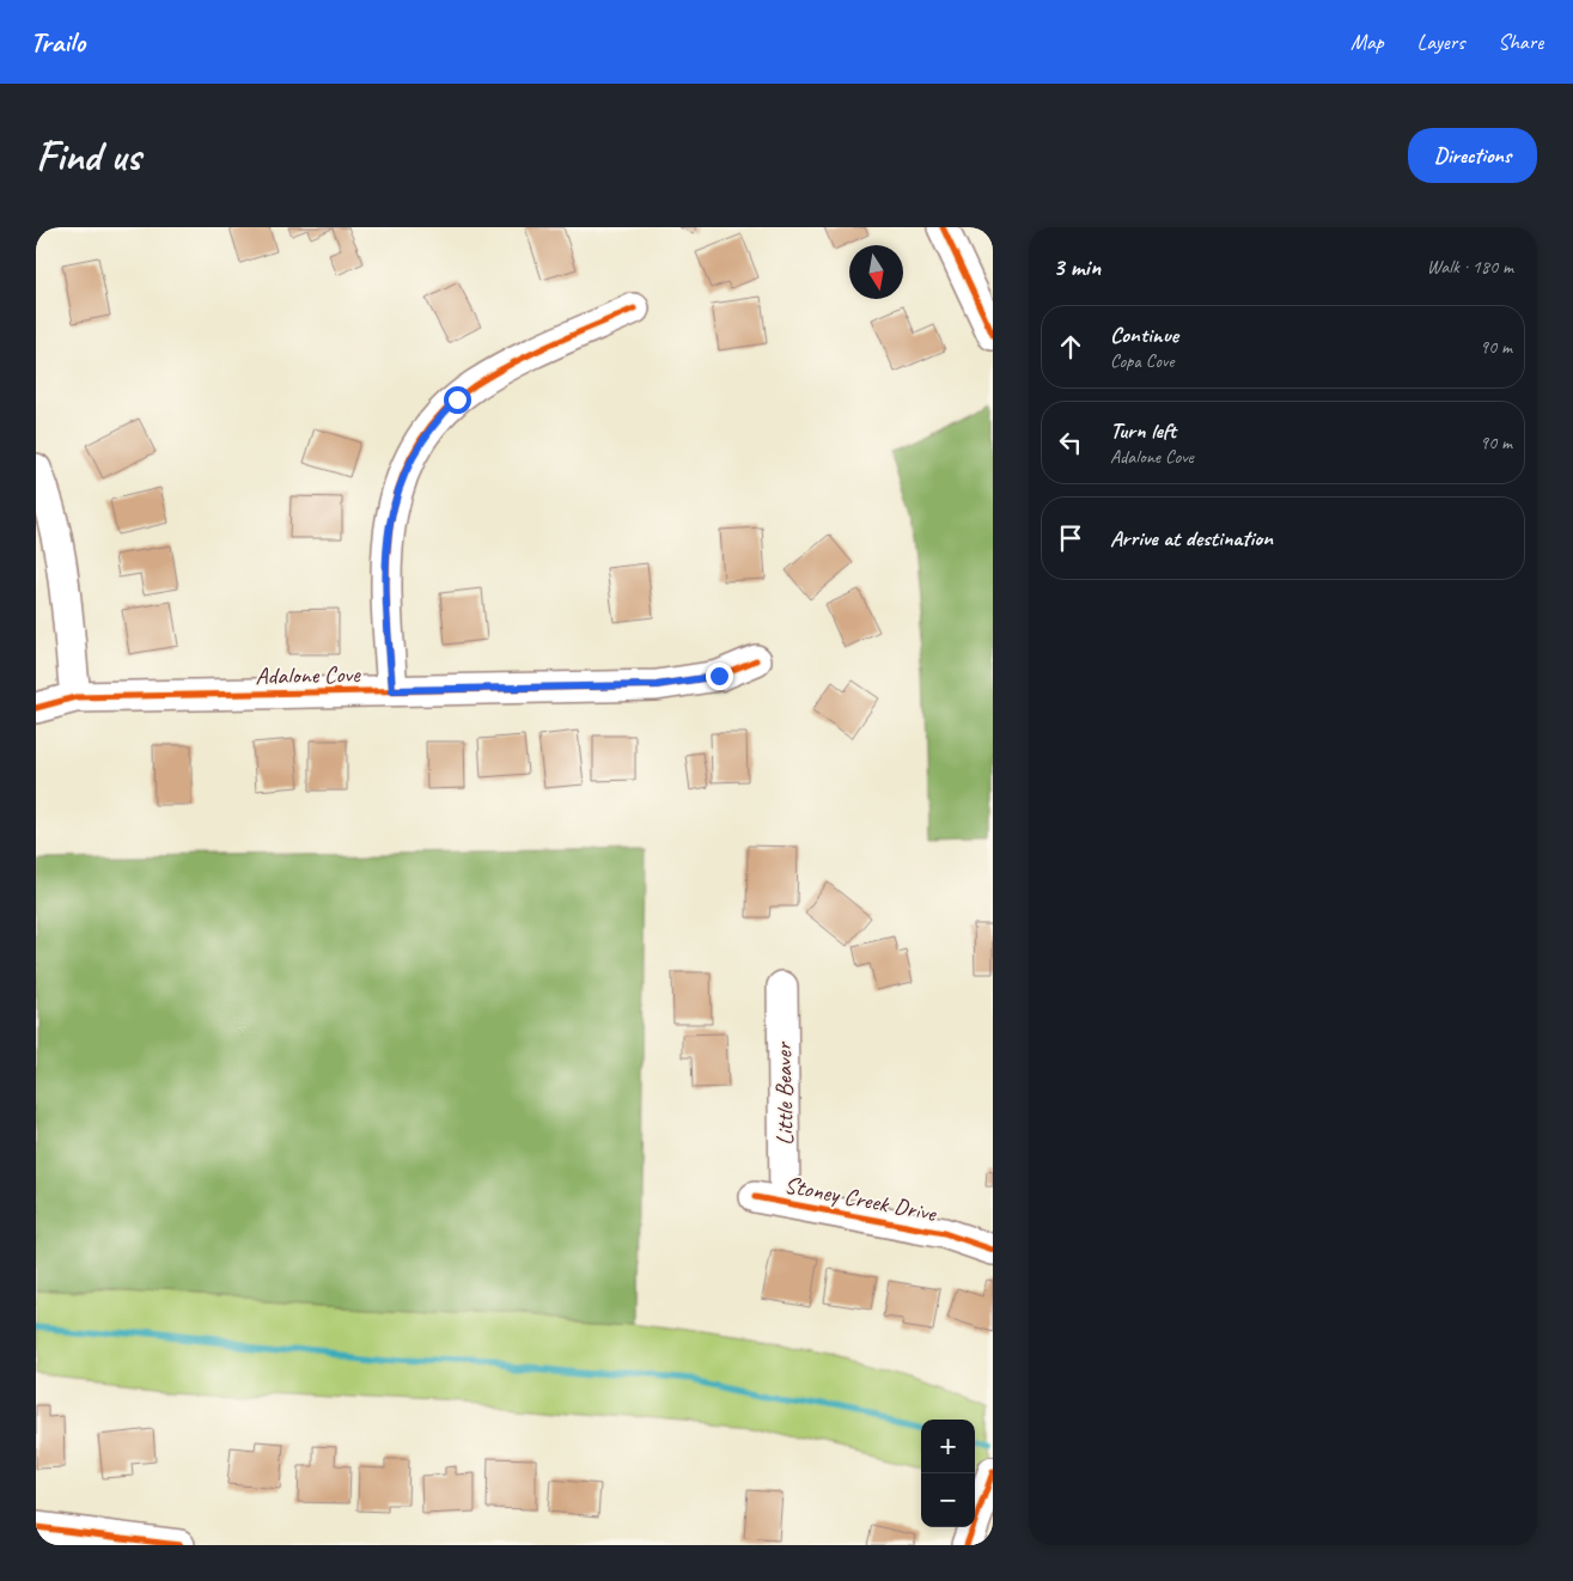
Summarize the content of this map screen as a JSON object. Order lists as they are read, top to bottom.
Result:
{
  "streets": {
    "street": ["Adalone Cove", "Little Beaver", "Stoney Creek Drive"]
  },
  "crossings": [
    ["Little Beaver", "Stoney Creek Drive"]
  ],
  "north": "bottom",
  "page": {
    "header": "Trailo",
    "nav": ["Map", "Layers", "Share"],
    "buttons": "Directions",
    "title": "Find us",
    "heading": ["3 min", "Walk · 180 m"],
    "list": [
      ["Continue", "Copa Cove", "90 m"],
      ["Turn left", "Adalone Cove", "90 m"],
      "Arrive at destination"
    ],
    "map_buttons": ["+", "−"]
  }
}
